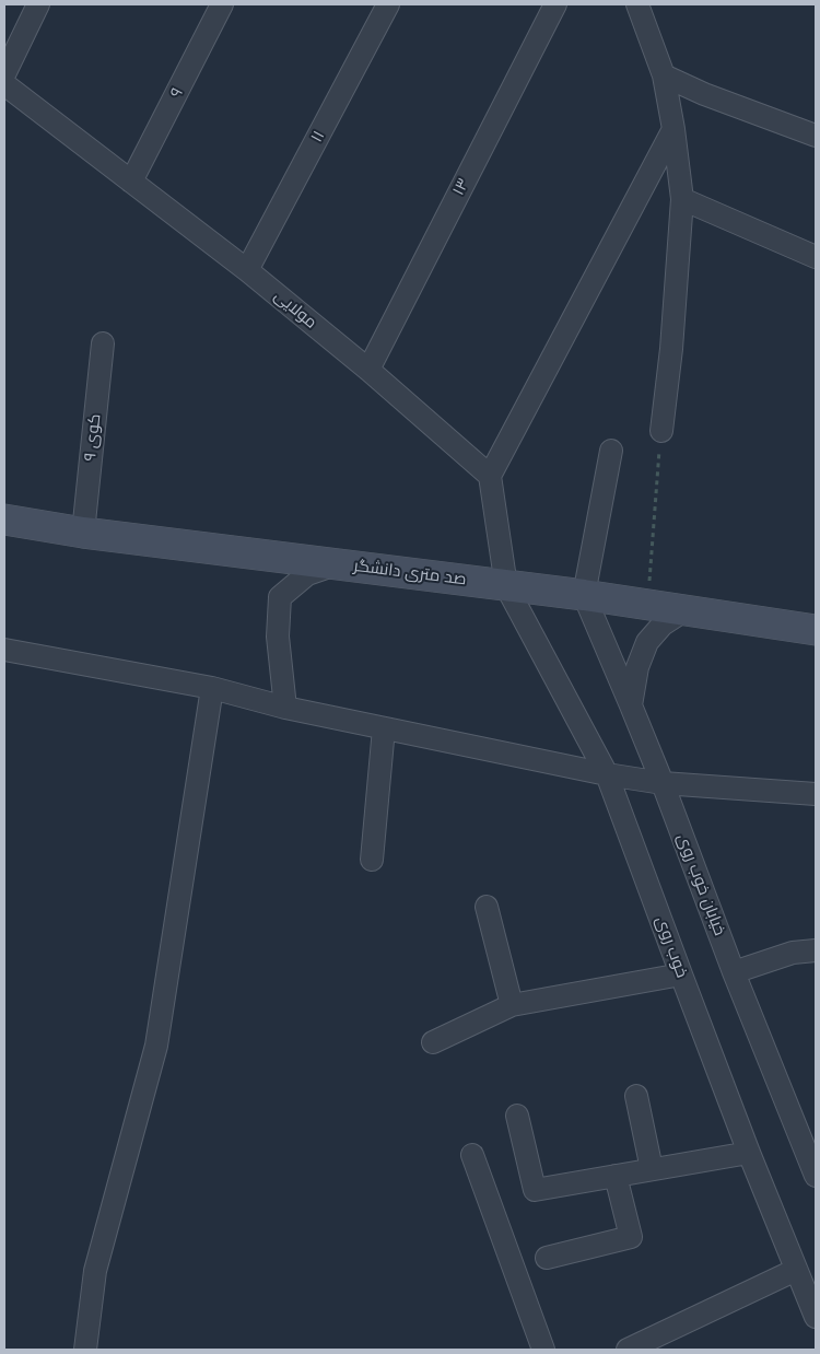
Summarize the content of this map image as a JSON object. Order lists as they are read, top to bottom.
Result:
{
  "streets": {
    "main road": ["صد متری دانشگر"],
    "street": [
      "۹",
      "۱۱",
      "۱۳",
      "مولایی",
      "کوی ۹",
      "خیابان خوب روی",
      "خوب روی"
    ]
  },
  "crossings": [
    ["۹", "مولایی"],
    ["۱۱", "مولایی"],
    ["۱۳", "مولایی"],
    ["کوی ۹", "صد متری دانشگر"],
    ["صد متری دانشگر", "خیابان خوب روی"],
    ["صد متری دانشگر", "خوب روی"]
  ]
}
